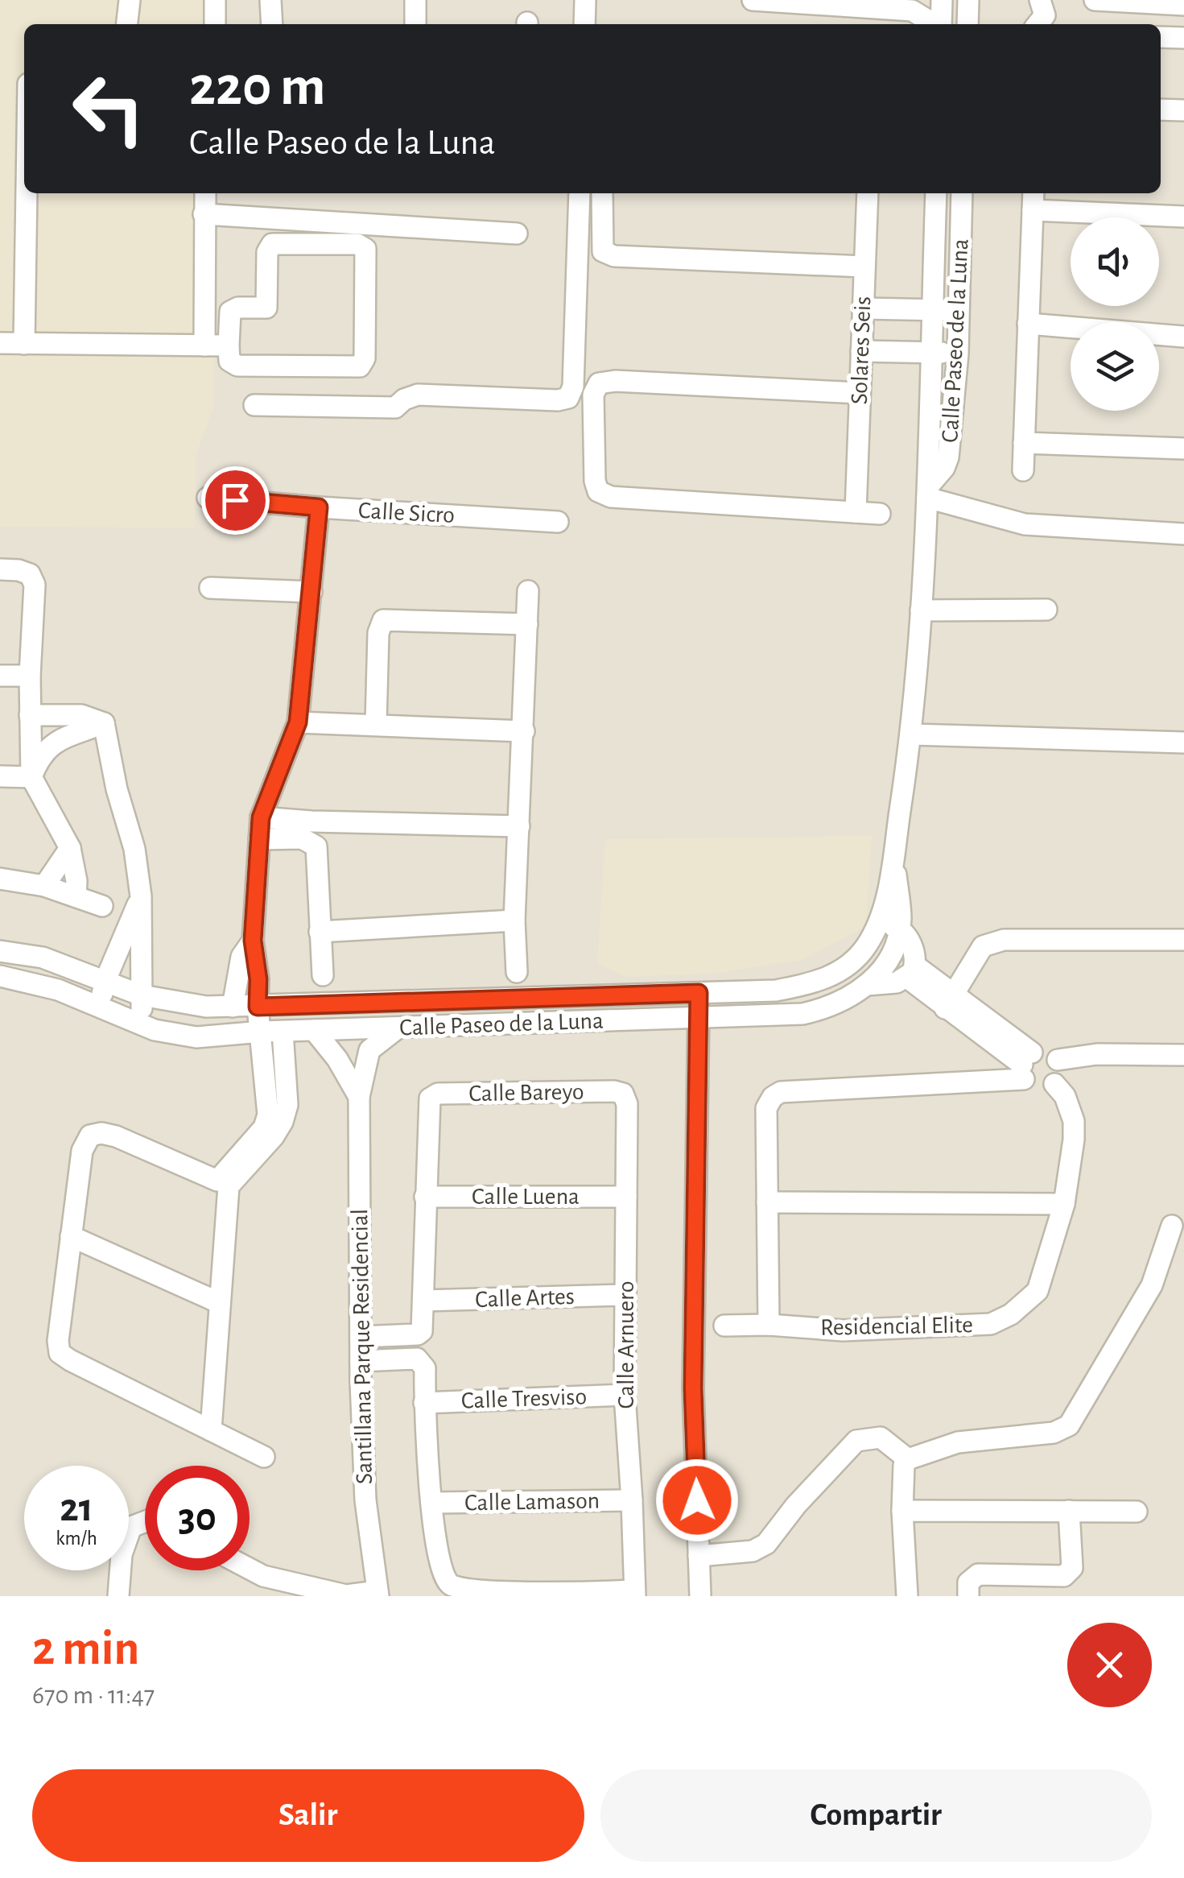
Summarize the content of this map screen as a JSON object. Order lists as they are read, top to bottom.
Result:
{
  "streets": {
    "street": [
      "Calle Paseo de la Luna",
      "Solares Seis",
      "Calle Sicro",
      "Calle Bareyo",
      "Calle Luena",
      "Calle Artes",
      "Residencial Elite",
      "Calle Arnuero",
      "Santillana Parque Residencial",
      "Calle Tresviso",
      "Calle Lamason"
    ]
  },
  "crossings": [
    ["Calle Paseo de la Luna", "Santillana Parque Residencial"],
    ["Calle Bareyo", "Calle Luena"],
    ["Calle Bareyo", "Calle Arnuero"],
    ["Calle Luena", "Calle Arnuero"],
    ["Calle Artes", "Calle Arnuero"],
    ["Calle Arnuero", "Calle Tresviso"],
    ["Calle Arnuero", "Calle Lamason"]
  ],
  "page": {
    "turn": ["220 m", "Calle Paseo de la Luna"],
    "speed": "21 km/h",
    "limit": "30",
    "heading": ["2 min", "670 m · 11:47"],
    "buttons": ["Salir", "Compartir"]
  }
}
